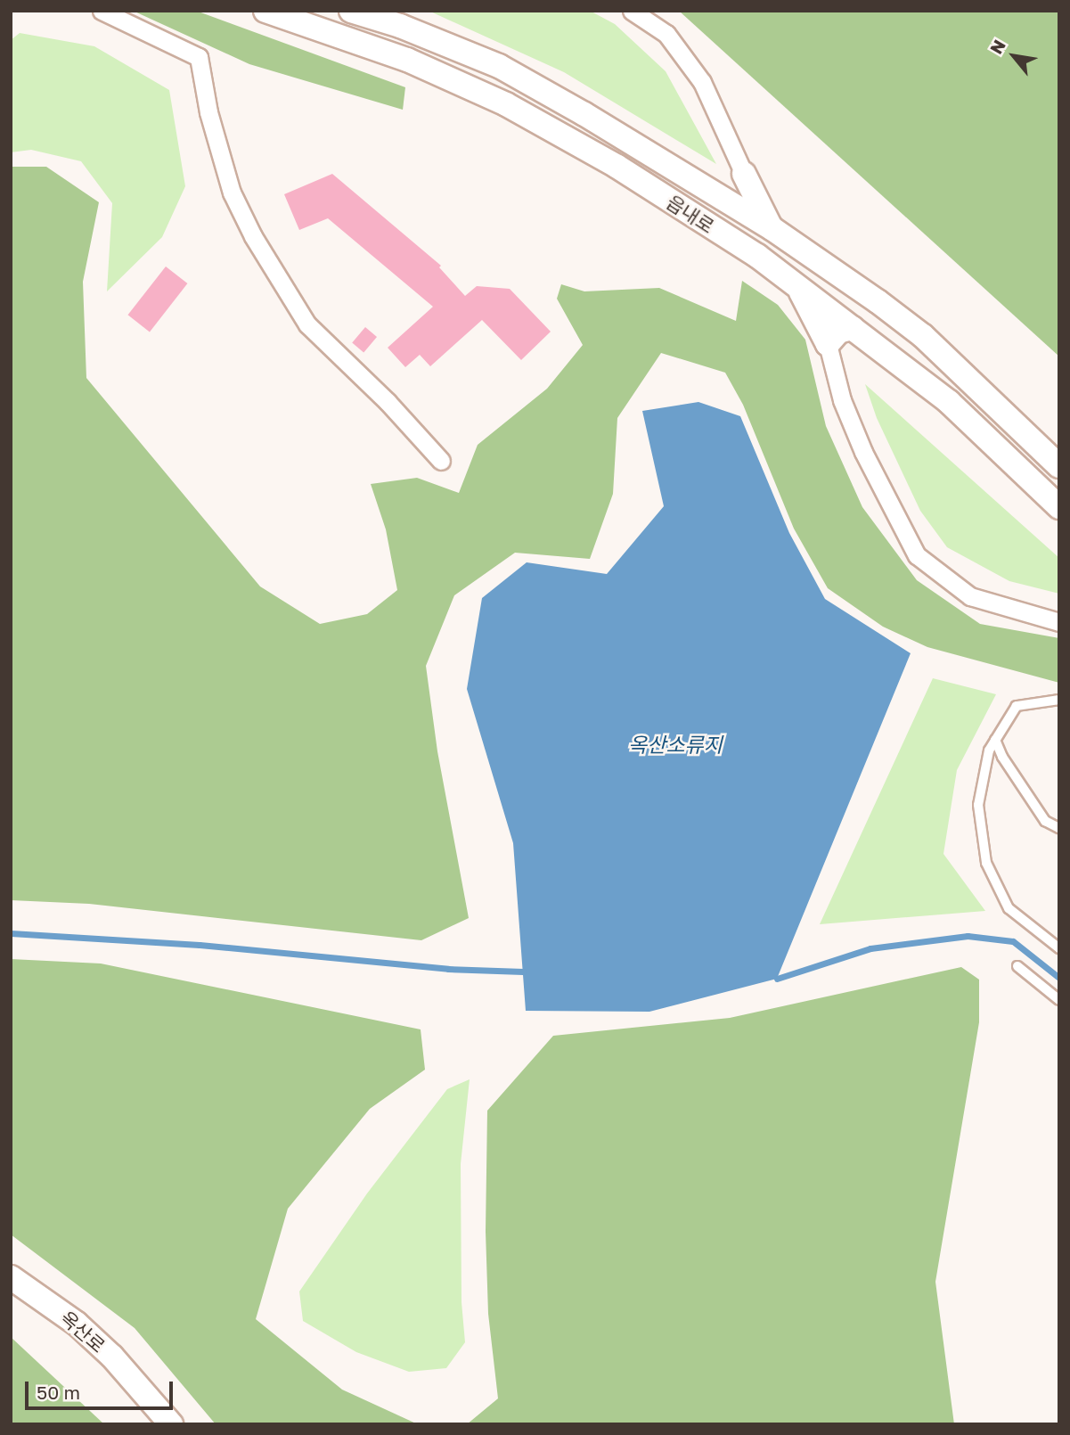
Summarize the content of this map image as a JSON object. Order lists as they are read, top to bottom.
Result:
{
  "streets": {
    "street": ["읍내로", "옥산로"]
  },
  "water": ["옥산소류지"],
  "scale_bar": "50 m",
  "north": "top left"
}
